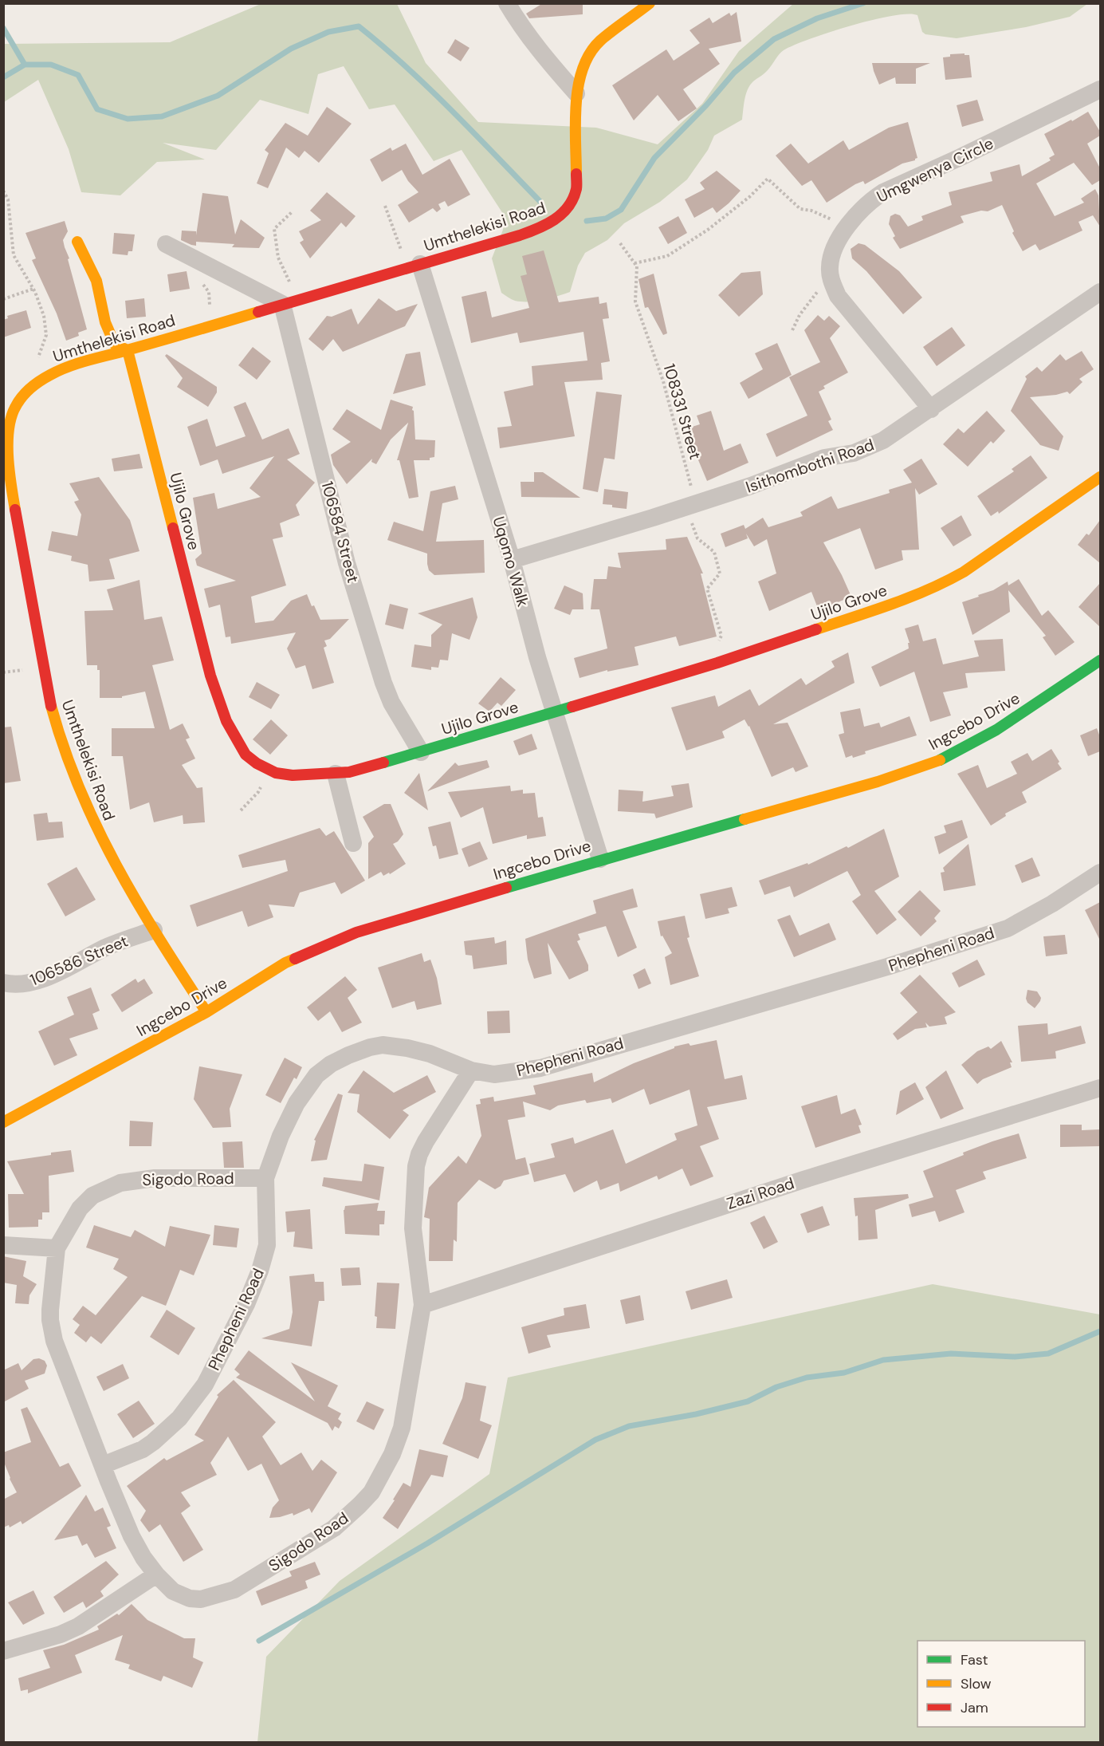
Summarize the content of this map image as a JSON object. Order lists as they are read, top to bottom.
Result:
{
  "streets": {
    "street": [
      "Umgwenya Circle",
      "Umthelekisi Road",
      "Isithombothi Road",
      "Ujilo Grove",
      "106584 Street",
      "Uqomo Walk",
      "Ingcebo Drive",
      "Phepheni Road",
      "106586 Street",
      "Sigodo Road",
      "Zazi Road"
    ],
    "path": ["108331 Street"]
  },
  "crossings": [
    ["Umthelekisi Road", "Ujilo Grove"],
    ["Umthelekisi Road", "106584 Street"],
    ["Umthelekisi Road", "Uqomo Walk"],
    ["Umthelekisi Road", "Ingcebo Drive"],
    ["Umthelekisi Road", "106586 Street"],
    ["108331 Street", "Isithombothi Road"],
    ["Isithombothi Road", "Uqomo Walk"],
    ["Ujilo Grove", "106584 Street"],
    ["Ujilo Grove", "Uqomo Walk"],
    ["Uqomo Walk", "Ingcebo Drive"],
    ["Phepheni Road", "Sigodo Road"],
    ["Sigodo Road", "Zazi Road"]
  ],
  "legend": ["Fast", "Slow", "Jam"]
}
